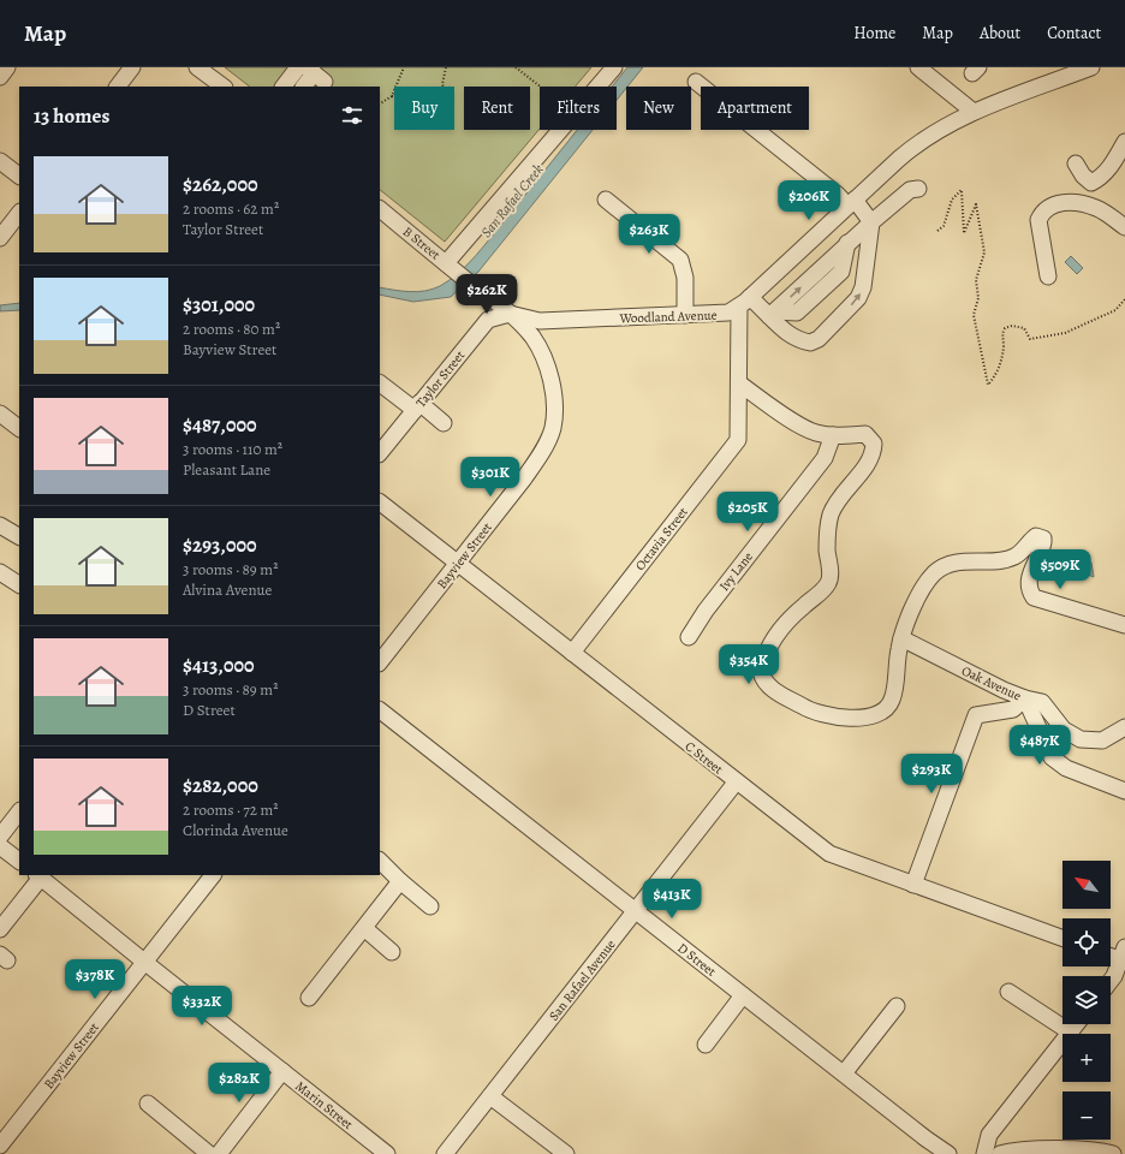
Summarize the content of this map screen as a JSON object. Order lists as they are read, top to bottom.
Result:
{
  "streets": {
    "street": [
      "B Street",
      "Woodland Avenue",
      "Taylor Street",
      "Octavia Street",
      "Bayview Street",
      "Ivy Lane",
      "Oak Avenue",
      "C Street",
      "D Street",
      "San Rafael Avenue",
      "Marin Street"
    ]
  },
  "crossings": [
    ["B Street", "Woodland Avenue"],
    ["B Street", "Taylor Street"],
    ["B Street", "Bayview Street"],
    ["Woodland Avenue", "Taylor Street"],
    ["Woodland Avenue", "Octavia Street"],
    ["Woodland Avenue", "Bayview Street"],
    ["Taylor Street", "Bayview Street"],
    ["Octavia Street", "C Street"],
    ["Bayview Street", "C Street"],
    ["Bayview Street", "Marin Street"],
    ["C Street", "San Rafael Avenue"],
    ["D Street", "San Rafael Avenue"]
  ],
  "water": ["San Rafael Creek"],
  "north": "top left",
  "page": {
    "header": "Map",
    "nav": [
      "Home",
      "Map",
      "About",
      "Contact"
    ],
    "chip": [
      "Buy",
      "Rent",
      "Filters",
      "New",
      "Apartment"
    ],
    "heading": "13 homes",
    "list": [
      {
        "name": "$262,000",
        "note": "2 rooms · 62 m² · Taylor Street"
      },
      {
        "name": "$301,000",
        "note": "2 rooms · 80 m² · Bayview Street"
      },
      {
        "name": "$487,000",
        "note": "3 rooms · 110 m² · Pleasant Lane"
      },
      {
        "name": "$293,000",
        "note": "3 rooms · 89 m² · Alvina Avenue"
      },
      {
        "name": "$413,000",
        "note": "3 rooms · 89 m² · D Street"
      },
      {
        "name": "$282,000",
        "note": "2 rooms · 72 m² · Clorinda Avenue"
      }
    ],
    "price": [
      "$206K",
      "$263K",
      "$262K",
      "$301K",
      "$205K",
      "$509K",
      "$354K",
      "$487K",
      "$293K",
      "$413K",
      "$378K",
      "$332K",
      "$282K"
    ],
    "map_buttons": ["+", "−"]
  }
}
